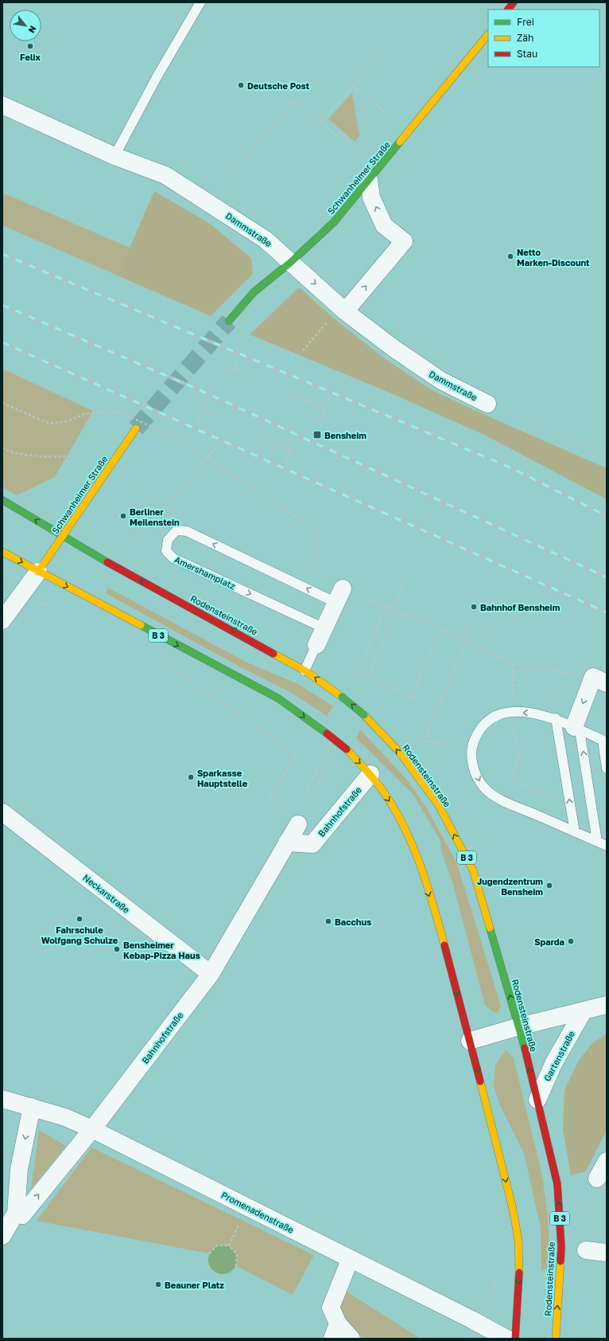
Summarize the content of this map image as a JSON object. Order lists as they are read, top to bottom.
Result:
{
  "streets": {
    "main road": ["Schwanheimer Straße", "Rodensteinstraße", "B 3"],
    "street": [
      "Dammstraße",
      "Bahnhofstraße",
      "Neckarstraße",
      "Gartenstraße",
      "Promenadenstraße"
    ],
    "lane": ["Amershamplatz"]
  },
  "crossings": [
    ["Schwanheimer Straße", "Dammstraße"],
    ["Schwanheimer Straße", "Rodensteinstraße"],
    ["Schwanheimer Straße", "B 3"],
    ["Rodensteinstraße", "Gartenstraße"],
    ["B 3", "Bahnhofstraße"],
    ["B 3", "Gartenstraße"],
    ["Bahnhofstraße", "Neckarstraße"],
    ["Bahnhofstraße", "Promenadenstraße"]
  ],
  "places": {
    "other": [
      "Felix",
      "Deutsche Post",
      "Netto Marken-Discount",
      "Berliner Meilenstein",
      "Bahnhof Bensheim",
      "Sparkasse Hauptstelle",
      "Jugendzentrum Bensheim",
      "Fahrschule Wolfgang Schulze",
      "Bacchus",
      "Sparda",
      "Bensheimer Kebap-Pizza Haus",
      "Beauner Platz"
    ],
    "transit": ["Bensheim"]
  },
  "legend": ["Frei", "Zäh", "Stau"],
  "north": "bottom right"
}
